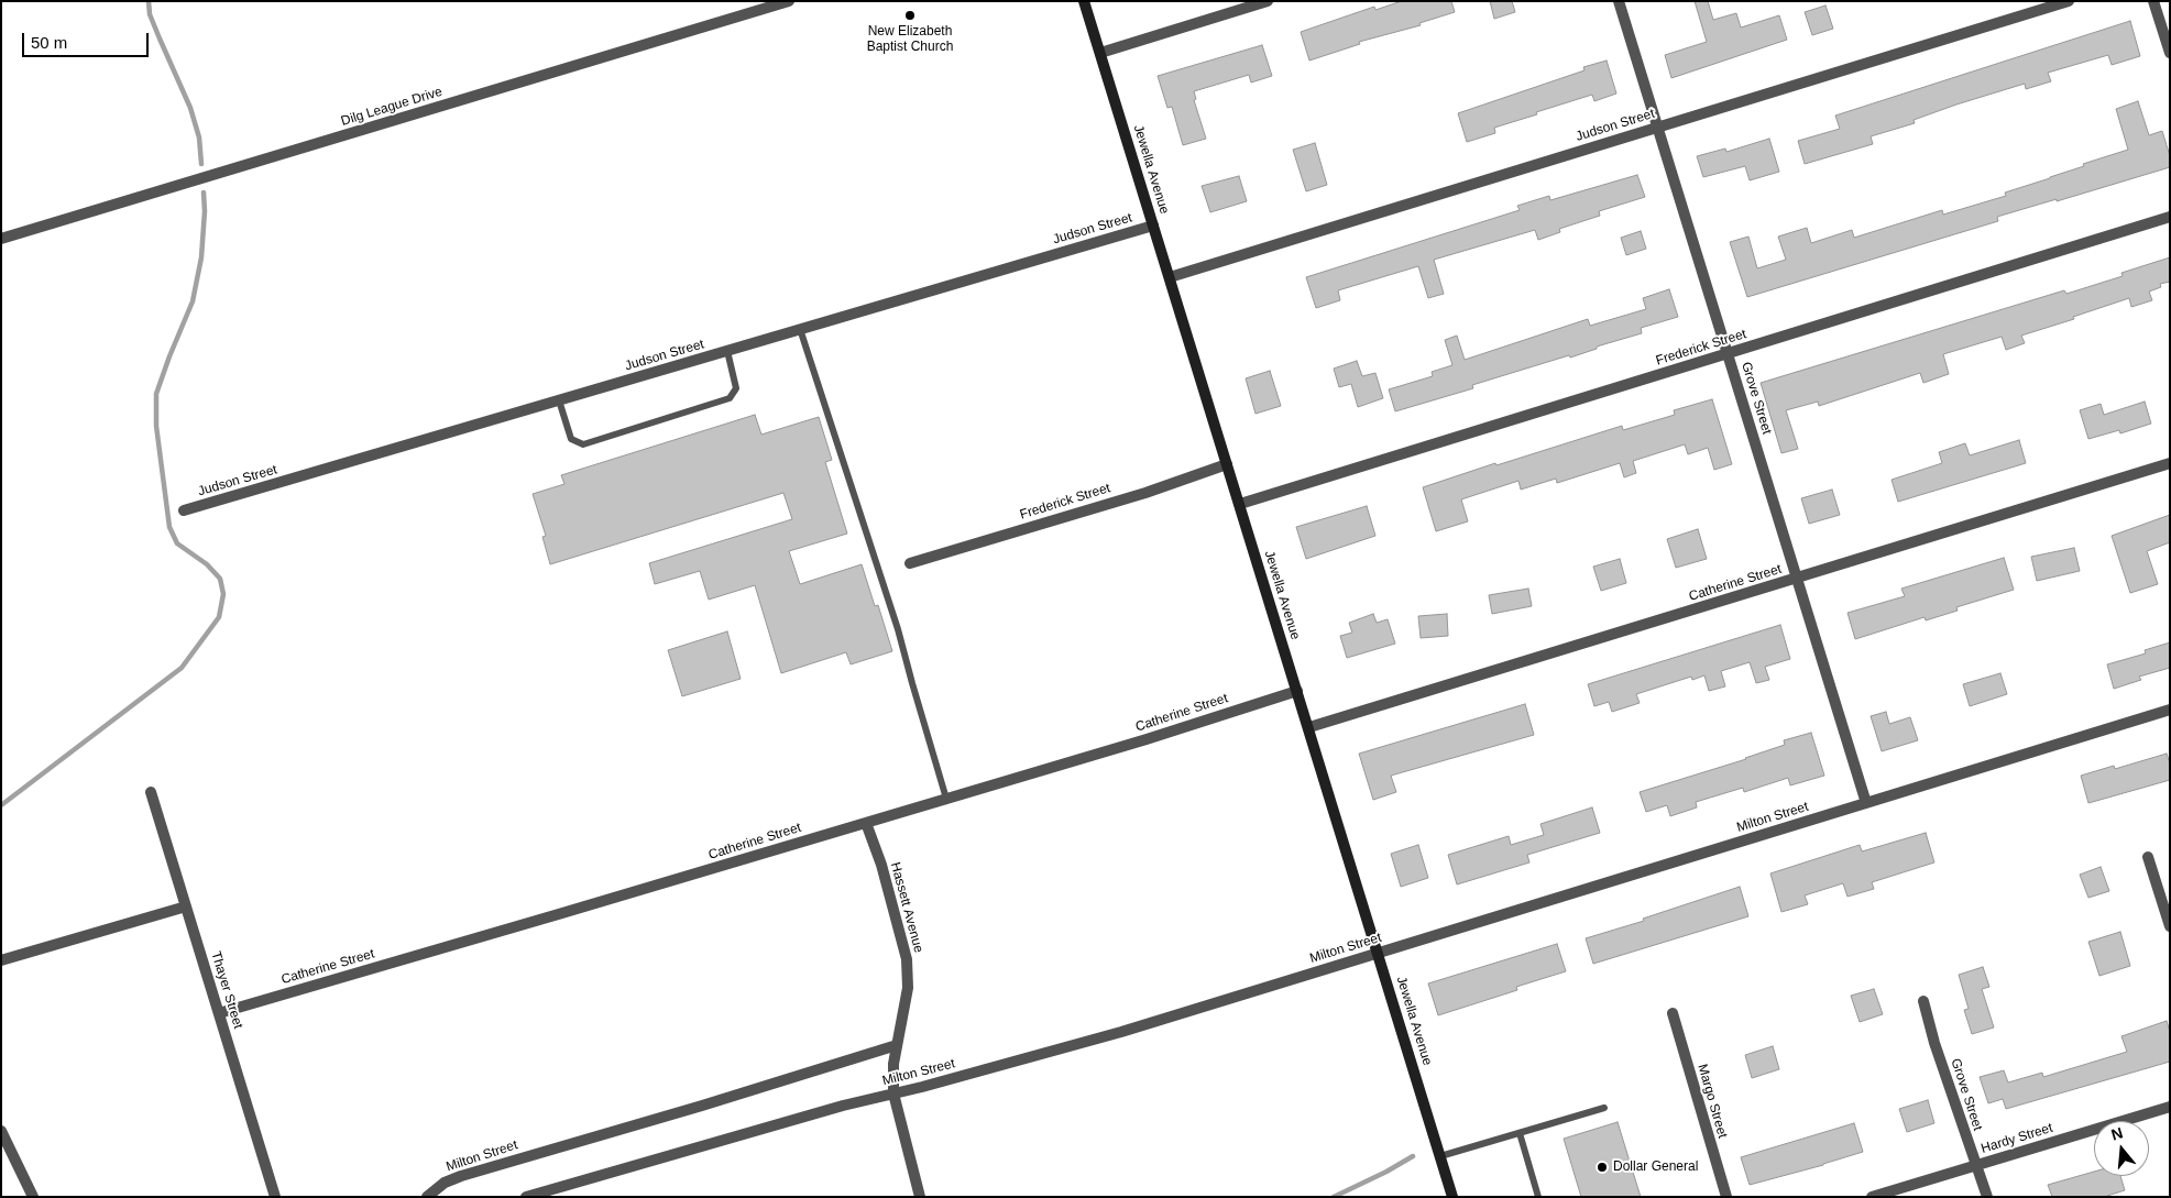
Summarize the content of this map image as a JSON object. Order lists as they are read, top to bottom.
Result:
{
  "streets": {
    "main road": ["Jewella Avenue"],
    "street": [
      "Dilg League Drive",
      "Judson Street",
      "Frederick Street",
      "Grove Street",
      "Catherine Street",
      "Milton Street",
      "Hassett Avenue",
      "Thayer Street",
      "Margo Street",
      "Hardy Street"
    ]
  },
  "crossings": [
    ["Judson Street", "Jewella Avenue"],
    ["Judson Street", "Grove Street"],
    ["Jewella Avenue", "Frederick Street"],
    ["Jewella Avenue", "Catherine Street"],
    ["Jewella Avenue", "Milton Street"],
    ["Frederick Street", "Grove Street"],
    ["Grove Street", "Catherine Street"],
    ["Grove Street", "Milton Street"],
    ["Grove Street", "Hardy Street"],
    ["Catherine Street", "Hassett Avenue"],
    ["Catherine Street", "Thayer Street"],
    ["Milton Street", "Hassett Avenue"]
  ],
  "places": ["New Elizabeth Baptist Church", "Dollar General"],
  "scale_bar": "50 m",
  "north": "top"
}
